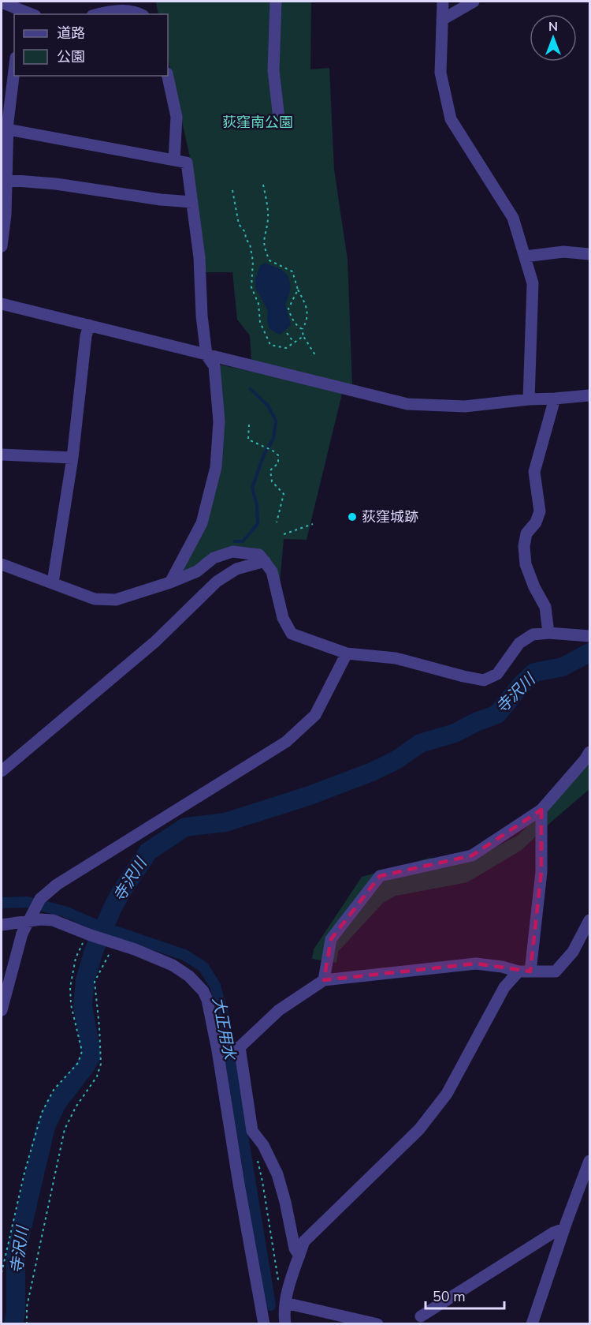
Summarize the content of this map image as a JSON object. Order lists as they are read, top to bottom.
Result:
{
  "water": ["寺沢川", "大正用水"],
  "parks": ["荻窪南公園"],
  "places": ["荻窪城跡"],
  "legend": ["道路", "公園"],
  "scale_bar": "50 m",
  "north": "top"
}
